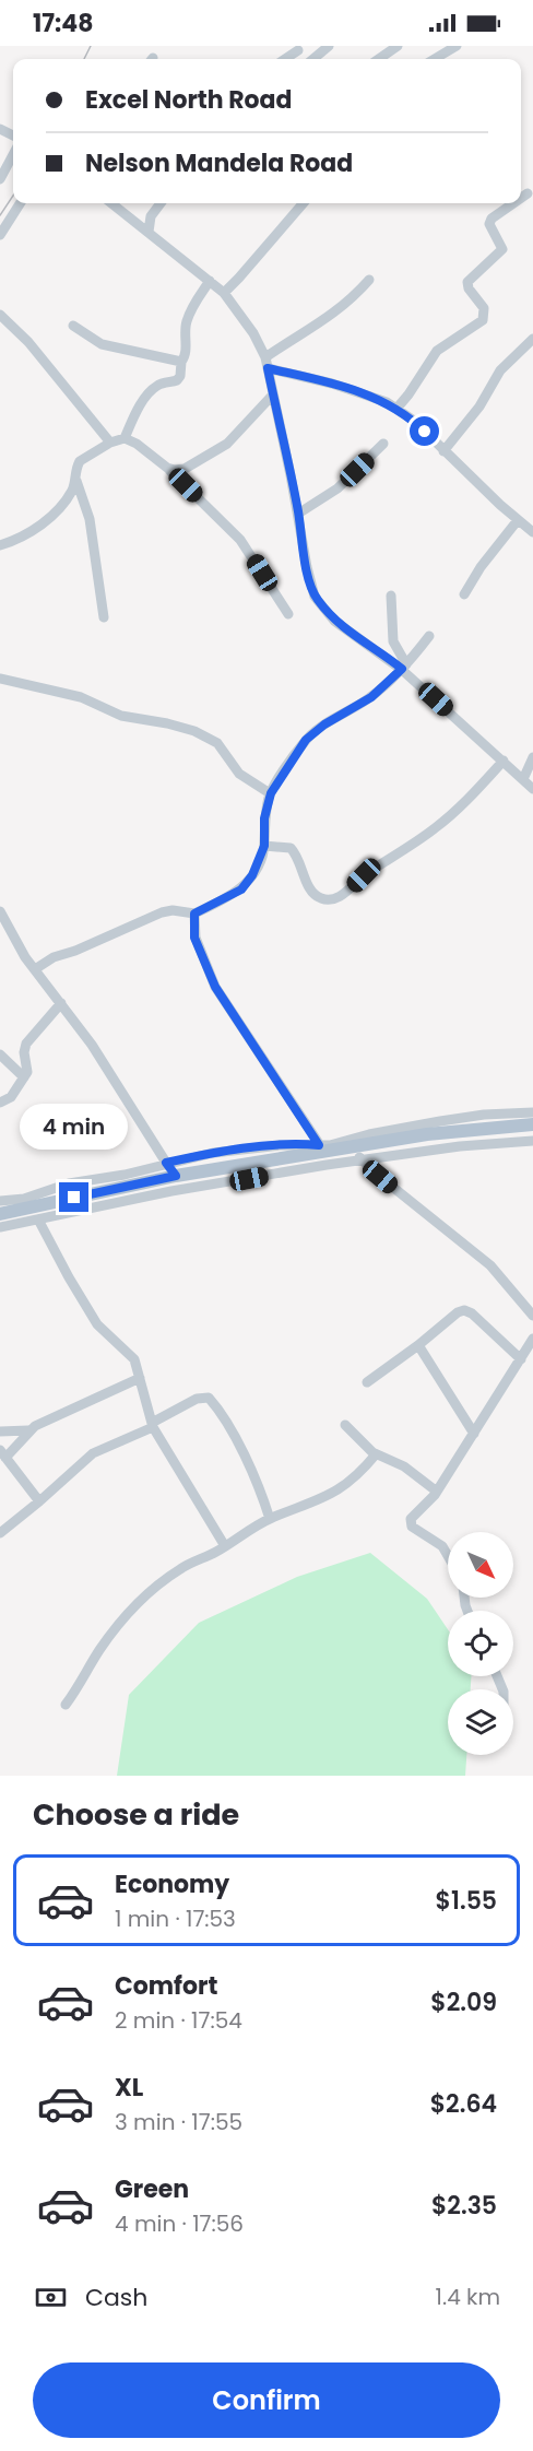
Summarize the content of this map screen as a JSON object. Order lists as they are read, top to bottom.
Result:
{
  "north": "bottom right",
  "page": {
    "status": "17:48",
    "banner": ["Excel North Road", "Nelson Mandela Road"],
    "bubble": "4 min",
    "heading": "Choose a ride",
    "list": [
      {
        "name": "Economy",
        "note": "1 min · 17:53",
        "value": "$1.55"
      },
      {
        "name": "Comfort",
        "note": "2 min · 17:54",
        "value": "$2.09"
      },
      {
        "name": "XL",
        "note": "3 min · 17:55",
        "value": "$2.64"
      },
      {
        "name": "Green",
        "note": "4 min · 17:56",
        "value": "$2.35"
      }
    ],
    "pay": ["Cash", "1.4 km"],
    "buttons": "Confirm"
  }
}
